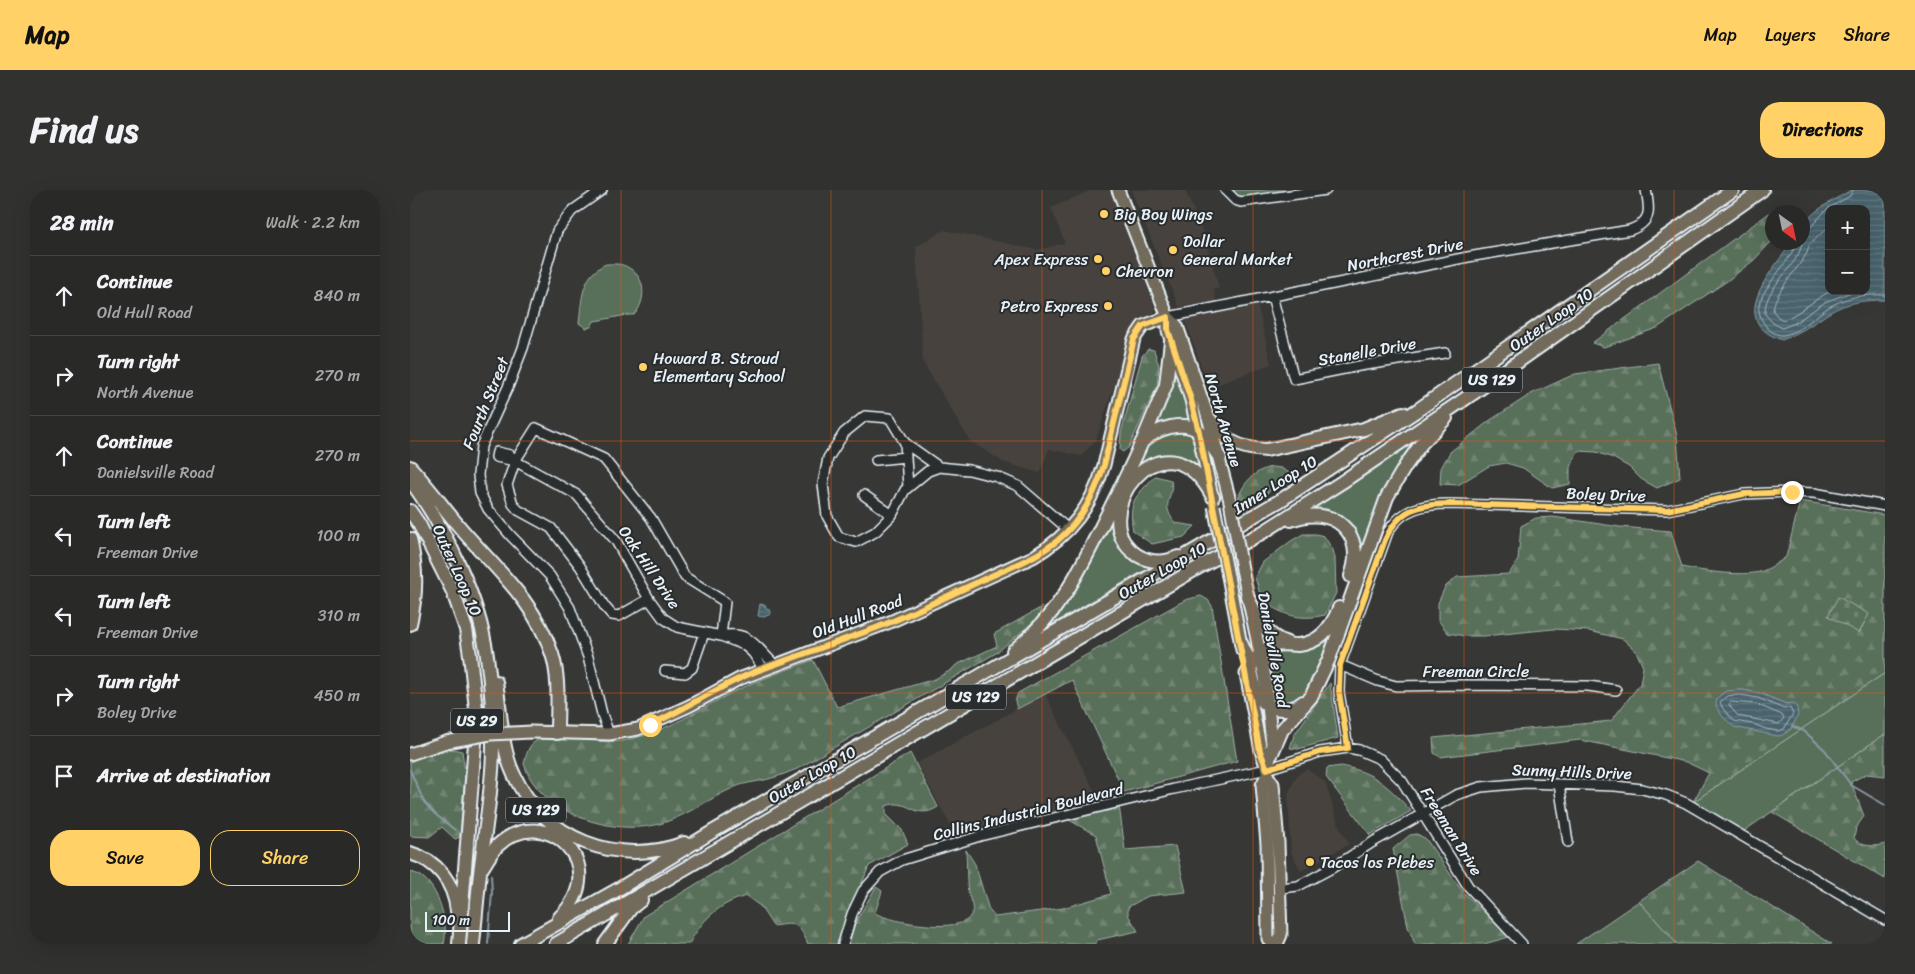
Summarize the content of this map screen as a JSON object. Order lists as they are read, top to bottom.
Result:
{
  "streets": {
    "highway": [
      "Outer Loop 10",
      "US 129",
      "Inner Loop 10",
      "US 29"
    ],
    "main road": ["North Avenue", "Old Hull Road", "Danielsville Road"],
    "street": [
      "Northcrest Drive",
      "Stanelle Drive",
      "Fourth Street",
      "Boley Drive",
      "Oak Hill Drive",
      "Freeman Circle",
      "Sunny Hills Drive",
      "Collins Industrial Boulevard",
      "Freeman Drive"
    ]
  },
  "crossings": [
    ["Northcrest Drive", "Stanelle Drive"],
    ["Northcrest Drive", "North Avenue"],
    ["Northcrest Drive", "Old Hull Road"],
    ["US 129", "Inner Loop 10"],
    ["US 129", "US 29"],
    ["Fourth Street", "Old Hull Road"],
    ["North Avenue", "Old Hull Road"],
    ["North Avenue", "Danielsville Road"],
    ["Boley Drive", "Freeman Circle"],
    ["Oak Hill Drive", "Old Hull Road"],
    ["Danielsville Road", "Sunny Hills Drive"],
    ["Danielsville Road", "Collins Industrial Boulevard"],
    ["Danielsville Road", "Freeman Drive"],
    ["Sunny Hills Drive", "Freeman Drive"],
    ["Collins Industrial Boulevard", "Freeman Drive"]
  ],
  "places": [
    "Big Boy Wings",
    "Dollar General Market",
    "Apex Express",
    "Chevron",
    "Petro Express",
    "Howard B. Stroud Elementary School",
    "Tacos los Plebes"
  ],
  "scale_bar": "100 m",
  "north": "bottom right",
  "page": {
    "header": "Map",
    "nav": ["Map", "Layers", "Share"],
    "title": "Find us",
    "buttons": [
      "Directions",
      ["Save", "Share"]
    ],
    "heading": ["28 min", "Walk · 2.2 km"],
    "map_buttons": ["+", "−"],
    "list": [
      ["Continue", "Old Hull Road", "840 m"],
      ["Turn right", "North Avenue", "270 m"],
      ["Continue", "Danielsville Road", "270 m"],
      ["Turn left", "Freeman Drive", "100 m"],
      ["Turn left", "Freeman Drive", "310 m"],
      ["Turn right", "Boley Drive", "450 m"],
      "Arrive at destination"
    ],
    "scale": "100 m"
  }
}
